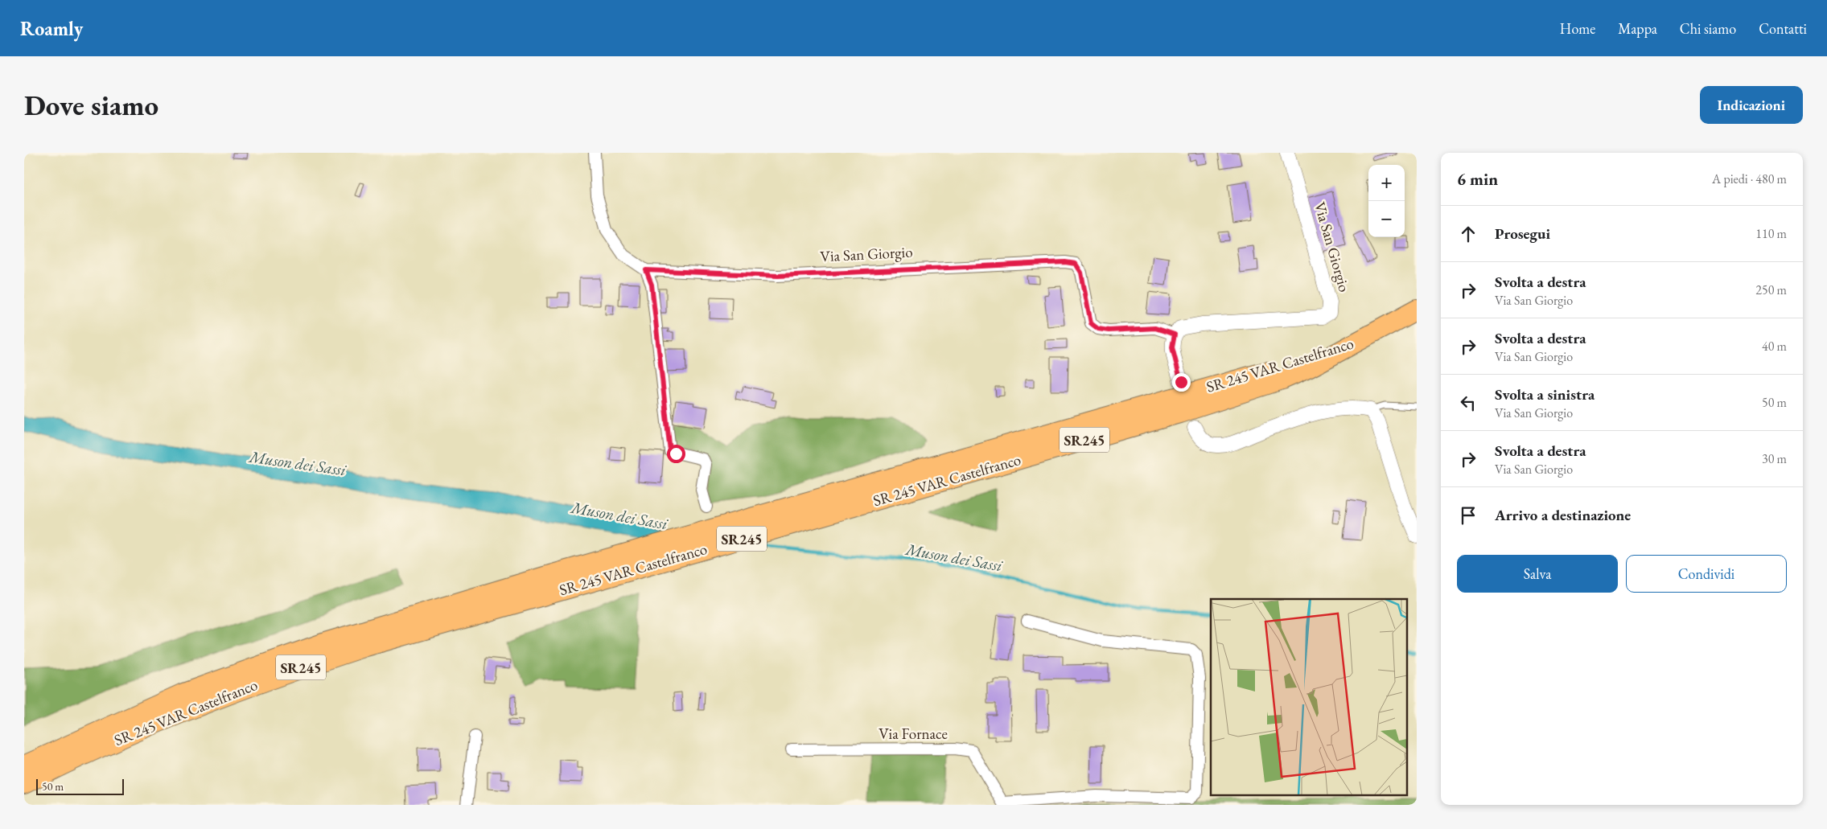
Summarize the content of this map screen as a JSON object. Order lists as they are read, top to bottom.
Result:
{
  "streets": {
    "highway": ["SR 245 VAR Castelfranco", "SR245"],
    "street": ["Via San Giorgio", "Via Fornace"]
  },
  "water": ["Muson dei Sassi"],
  "scale_bar": "50 m",
  "page": {
    "header": "Roamly",
    "nav": [
      "Home",
      "Mappa",
      "Chi siamo",
      "Contatti"
    ],
    "buttons": [
      "Indicazioni",
      ["Salva", "Condividi"]
    ],
    "title": "Dove siamo",
    "heading": ["6 min", "A piedi · 480 m"],
    "map_buttons": ["+", "−"],
    "list": [
      ["Prosegui", "110 m"],
      ["Svolta a destra", "Via San Giorgio", "250 m"],
      ["Svolta a destra", "Via San Giorgio", "40 m"],
      ["Svolta a sinistra", "Via San Giorgio", "50 m"],
      ["Svolta a destra", "Via San Giorgio", "30 m"],
      "Arrivo a destinazione"
    ],
    "scale": "50 m"
  }
}
